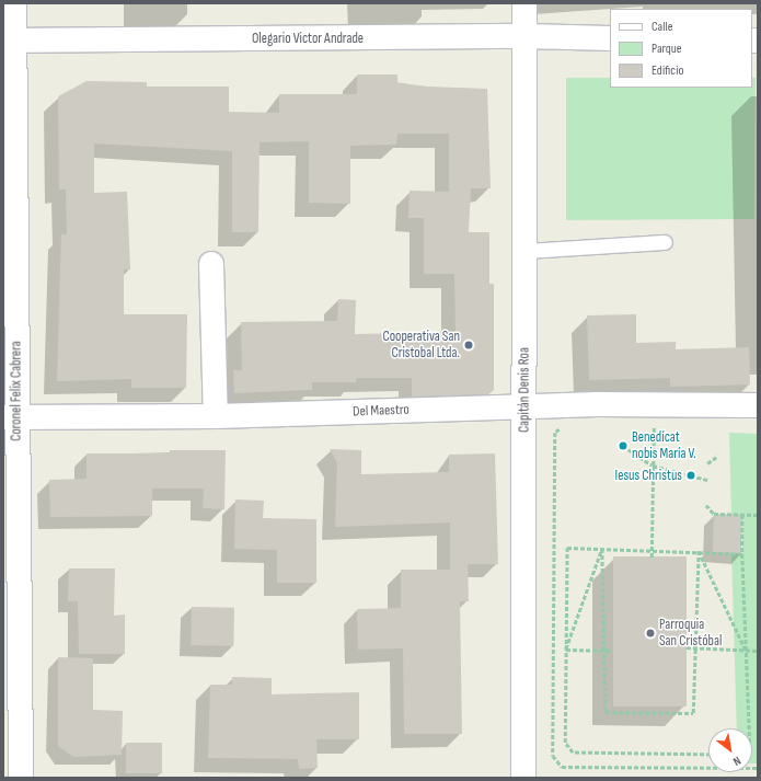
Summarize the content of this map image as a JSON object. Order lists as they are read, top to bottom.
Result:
{
  "streets": {
    "street": [
      "Olegario Victor Andrade",
      "Capitán Denis Roa",
      "Coronel Felix Cabrera",
      "Del Maestro"
    ]
  },
  "crossings": [
    ["Olegario Victor Andrade", "Capitán Denis Roa"],
    ["Olegario Victor Andrade", "Coronel Felix Cabrera"],
    ["Capitán Denis Roa", "Del Maestro"],
    ["Coronel Felix Cabrera", "Del Maestro"]
  ],
  "places": [
    "Cooperativa San Cristobal Ltda.",
    "Benedícat nobis María V.",
    "Iesus Christus",
    "Parroquia San Cristóbal"
  ],
  "legend": ["Calle", "Parque", "Edificio"],
  "north": "bottom right"
}
